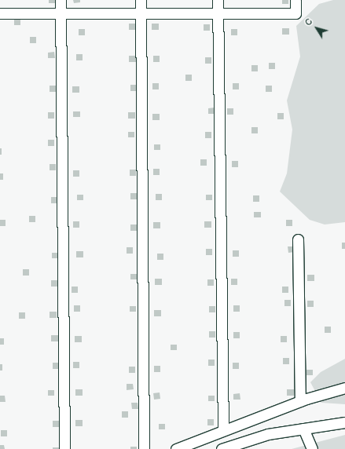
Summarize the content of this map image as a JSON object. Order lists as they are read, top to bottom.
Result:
{
  "north": "top left"
}
